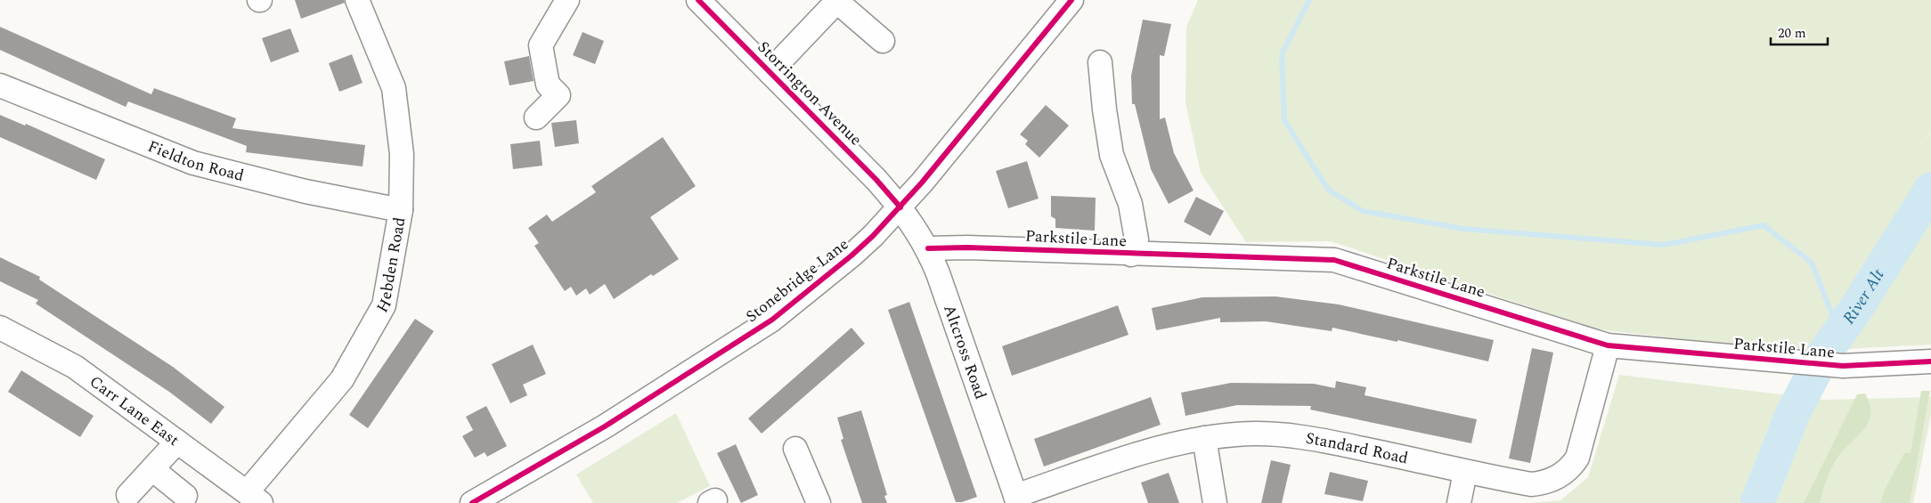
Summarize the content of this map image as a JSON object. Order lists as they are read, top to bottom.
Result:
{
  "streets": {
    "street": [
      "Storrington Avenue",
      "Fieldton Road",
      "Parkstile Lane",
      "Hebden Road",
      "Stonebridge Lane",
      "Altcross Road",
      "Carr Lane East",
      "Standard Road"
    ]
  },
  "crossings": [
    ["Storrington Avenue", "Stonebridge Lane"],
    ["Storrington Avenue", "Altcross Road"],
    ["Fieldton Road", "Hebden Road"],
    ["Parkstile Lane", "Altcross Road"],
    ["Parkstile Lane", "Standard Road"],
    ["Hebden Road", "Carr Lane East"],
    ["Stonebridge Lane", "Altcross Road"],
    ["Altcross Road", "Standard Road"]
  ],
  "water": ["River Alt"],
  "scale_bar": "20 m"
}
